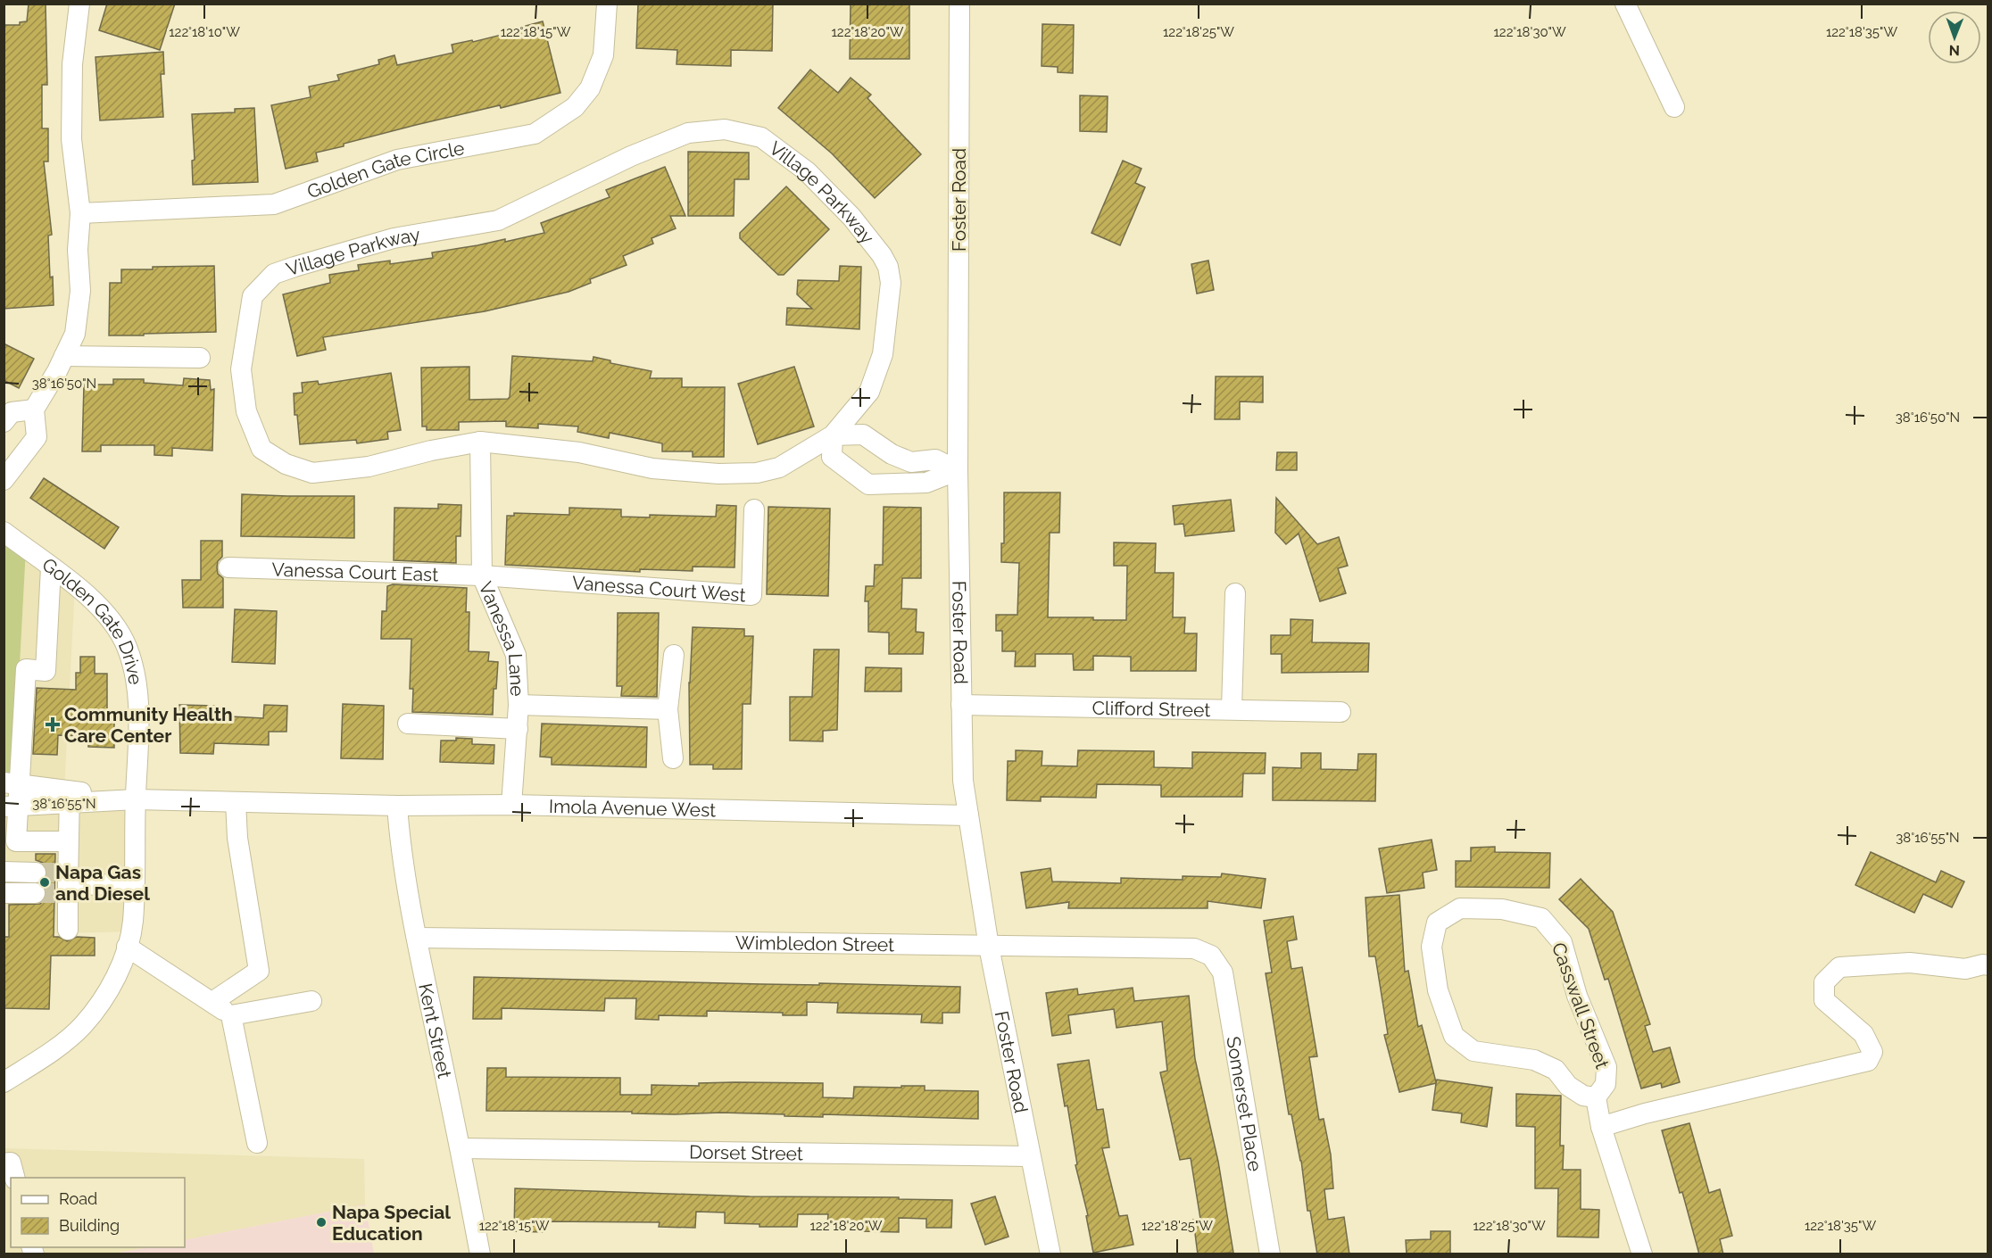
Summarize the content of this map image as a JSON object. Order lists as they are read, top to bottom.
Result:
{
  "streets": {
    "street": [
      "Golden Gate Circle",
      "Village Parkway",
      "Foster Road",
      "Vanessa Court East",
      "Vanessa Court West",
      "Golden Gate Drive",
      "Vanessa Lane",
      "Clifford Street",
      "Imola Avenue West",
      "Wimbledon Street",
      "Casswall Street",
      "Kent Street",
      "Somerset Place",
      "Dorset Street"
    ]
  },
  "crossings": [
    ["Village Parkway", "Foster Road"],
    ["Village Parkway", "Vanessa Lane"],
    ["Foster Road", "Clifford Street"],
    ["Foster Road", "Imola Avenue West"],
    ["Foster Road", "Wimbledon Street"],
    ["Foster Road", "Dorset Street"],
    ["Vanessa Court East", "Vanessa Court West"],
    ["Vanessa Court East", "Vanessa Lane"],
    ["Vanessa Court West", "Vanessa Lane"],
    ["Golden Gate Drive", "Imola Avenue West"],
    ["Vanessa Lane", "Imola Avenue West"],
    ["Imola Avenue West", "Kent Street"],
    ["Wimbledon Street", "Kent Street"],
    ["Wimbledon Street", "Somerset Place"],
    ["Kent Street", "Dorset Street"]
  ],
  "places": {
    "health": ["Community Health Care Center"],
    "other": ["Napa Gas and Diesel", "Napa Special Education"]
  },
  "legend": ["Road", "Building"],
  "north": "bottom",
  "coordinates": [
    "122°18'10\"W",
    "122°18'15\"W",
    "122°18'20\"W",
    "122°18'25\"W",
    "122°18'30\"W",
    "122°18'35\"W",
    "38°16'50\"N",
    "38°16'55\"N"
  ]
}
